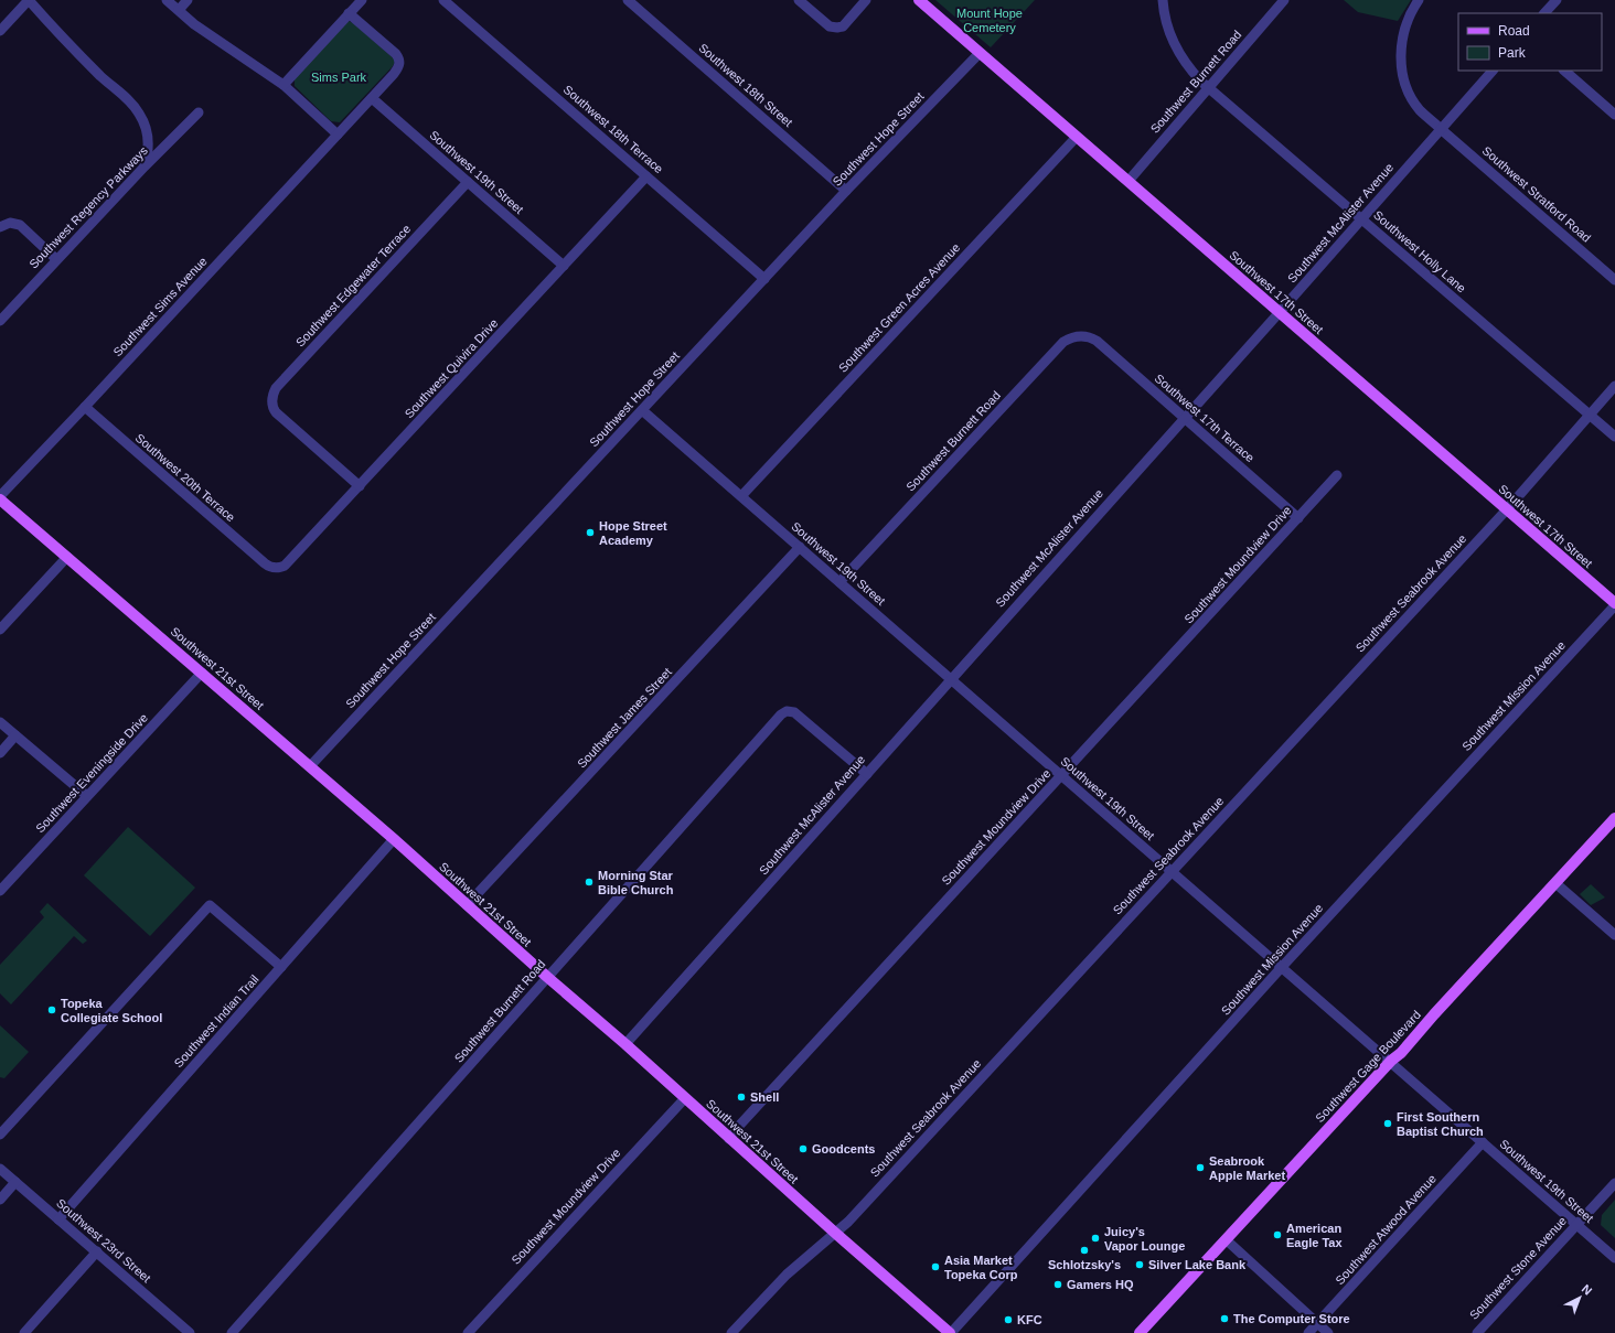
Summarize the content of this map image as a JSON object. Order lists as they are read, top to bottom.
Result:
{
  "streets": {
    "main road": ["Southwest 17th Street", "Southwest 21st Street", "Southwest Gage Boulevard"],
    "street": [
      "Southwest Burnett Road",
      "Southwest 18th Street",
      "Southwest 18th Terrace",
      "Southwest Hope Street",
      "Southwest 19th Street",
      "Southwest Stratford Road",
      "Southwest Regency Parkways",
      "Southwest McAlister Avenue",
      "Southwest Holly Lane",
      "Southwest Edgewater Terrace",
      "Southwest Sims Avenue",
      "Southwest Green Acres Avenue",
      "Southwest Quivira Drive",
      "Southwest 17th Terrace",
      "Southwest 20th Terrace",
      "Southwest Moundview Drive",
      "Southwest Seabrook Avenue",
      "Southwest Mission Avenue",
      "Southwest James Street",
      "Southwest Eveningside Drive",
      "Southwest Indian Trail",
      "Southwest Atwood Avenue",
      "Southwest 23rd Street",
      "Southwest Stone Avenue"
    ]
  },
  "crossings": [
    ["Southwest Burnett Road", "Southwest 19th Street"],
    ["Southwest Burnett Road", "Southwest McAlister Avenue"],
    ["Southwest Burnett Road", "Southwest Holly Lane"],
    ["Southwest Burnett Road", "Southwest 17th Street"],
    ["Southwest Burnett Road", "Southwest 17th Terrace"],
    ["Southwest Burnett Road", "Southwest 21st Street"],
    ["Southwest 18th Street", "Southwest Hope Street"],
    ["Southwest 18th Terrace", "Southwest Hope Street"],
    ["Southwest 18th Terrace", "Southwest Quivira Drive"],
    ["Southwest Hope Street", "Southwest 19th Street"],
    ["Southwest Hope Street", "Southwest 17th Street"],
    ["Southwest Hope Street", "Southwest 21st Street"],
    ["Southwest 19th Street", "Southwest McAlister Avenue"],
    ["Southwest 19th Street", "Southwest Edgewater Terrace"],
    ["Southwest 19th Street", "Southwest Sims Avenue"],
    ["Southwest 19th Street", "Southwest Green Acres Avenue"],
    ["Southwest 19th Street", "Southwest Quivira Drive"],
    ["Southwest 19th Street", "Southwest Moundview Drive"],
    ["Southwest 19th Street", "Southwest Seabrook Avenue"],
    ["Southwest 19th Street", "Southwest Mission Avenue"],
    ["Southwest 19th Street", "Southwest James Street"],
    ["Southwest 19th Street", "Southwest Gage Boulevard"],
    ["Southwest 19th Street", "Southwest Atwood Avenue"],
    ["Southwest 19th Street", "Southwest Stone Avenue"],
    ["Southwest Stratford Road", "Southwest McAlister Avenue"],
    ["Southwest McAlister Avenue", "Southwest Holly Lane"],
    ["Southwest McAlister Avenue", "Southwest 17th Street"],
    ["Southwest McAlister Avenue", "Southwest 17th Terrace"],
    ["Southwest McAlister Avenue", "Southwest 21st Street"],
    ["Southwest Holly Lane", "Southwest Seabrook Avenue"],
    ["Southwest Edgewater Terrace", "Southwest Quivira Drive"],
    ["Southwest 17th Street", "Southwest Green Acres Avenue"],
    ["Southwest 17th Street", "Southwest Seabrook Avenue"],
    ["Southwest 17th Street", "Southwest Mission Avenue"],
    ["Southwest Sims Avenue", "Southwest 20th Terrace"],
    ["Southwest Sims Avenue", "Southwest 21st Street"],
    ["Southwest Quivira Drive", "Southwest 20th Terrace"],
    ["Southwest 17th Terrace", "Southwest Moundview Drive"],
    ["Southwest Moundview Drive", "Southwest 21st Street"],
    ["Southwest Seabrook Avenue", "Southwest 21st Street"],
    ["Southwest 21st Street", "Southwest Mission Avenue"],
    ["Southwest 21st Street", "Southwest James Street"],
    ["Southwest 21st Street", "Southwest Eveningside Drive"],
    ["Southwest 21st Street", "Southwest Indian Trail"],
    ["Southwest Indian Trail", "Southwest 23rd Street"]
  ],
  "parks": ["Mount Hope Cemetery", "Sims Park"],
  "places": [
    "Hope Street Academy",
    "Morning Star Bible Church",
    "Topeka Collegiate School",
    "Shell",
    "First Southern Baptist Church",
    "Goodcents",
    "Seabrook Apple Market",
    "American Eagle Tax",
    "Juicy's Vapor Lounge",
    "Schlotzsky's",
    "Silver Lake Bank",
    "Asia Market Topeka Corp",
    "Gamers HQ",
    "The Computer Store",
    "KFC"
  ],
  "legend": ["Road", "Park"],
  "north": "top right"
}
